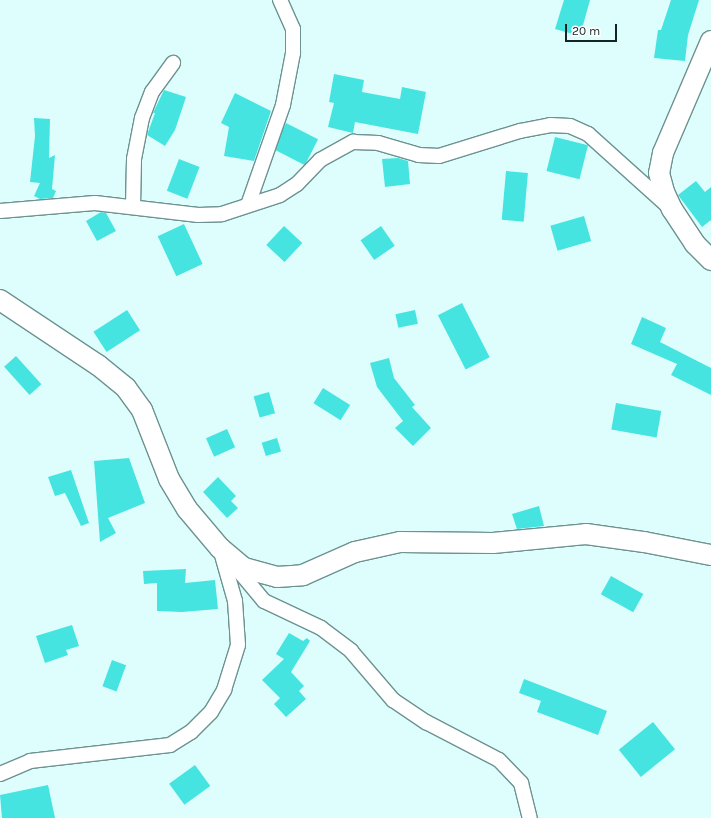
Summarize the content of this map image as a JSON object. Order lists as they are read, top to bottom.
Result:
{
  "scale_bar": "20 m"
}
